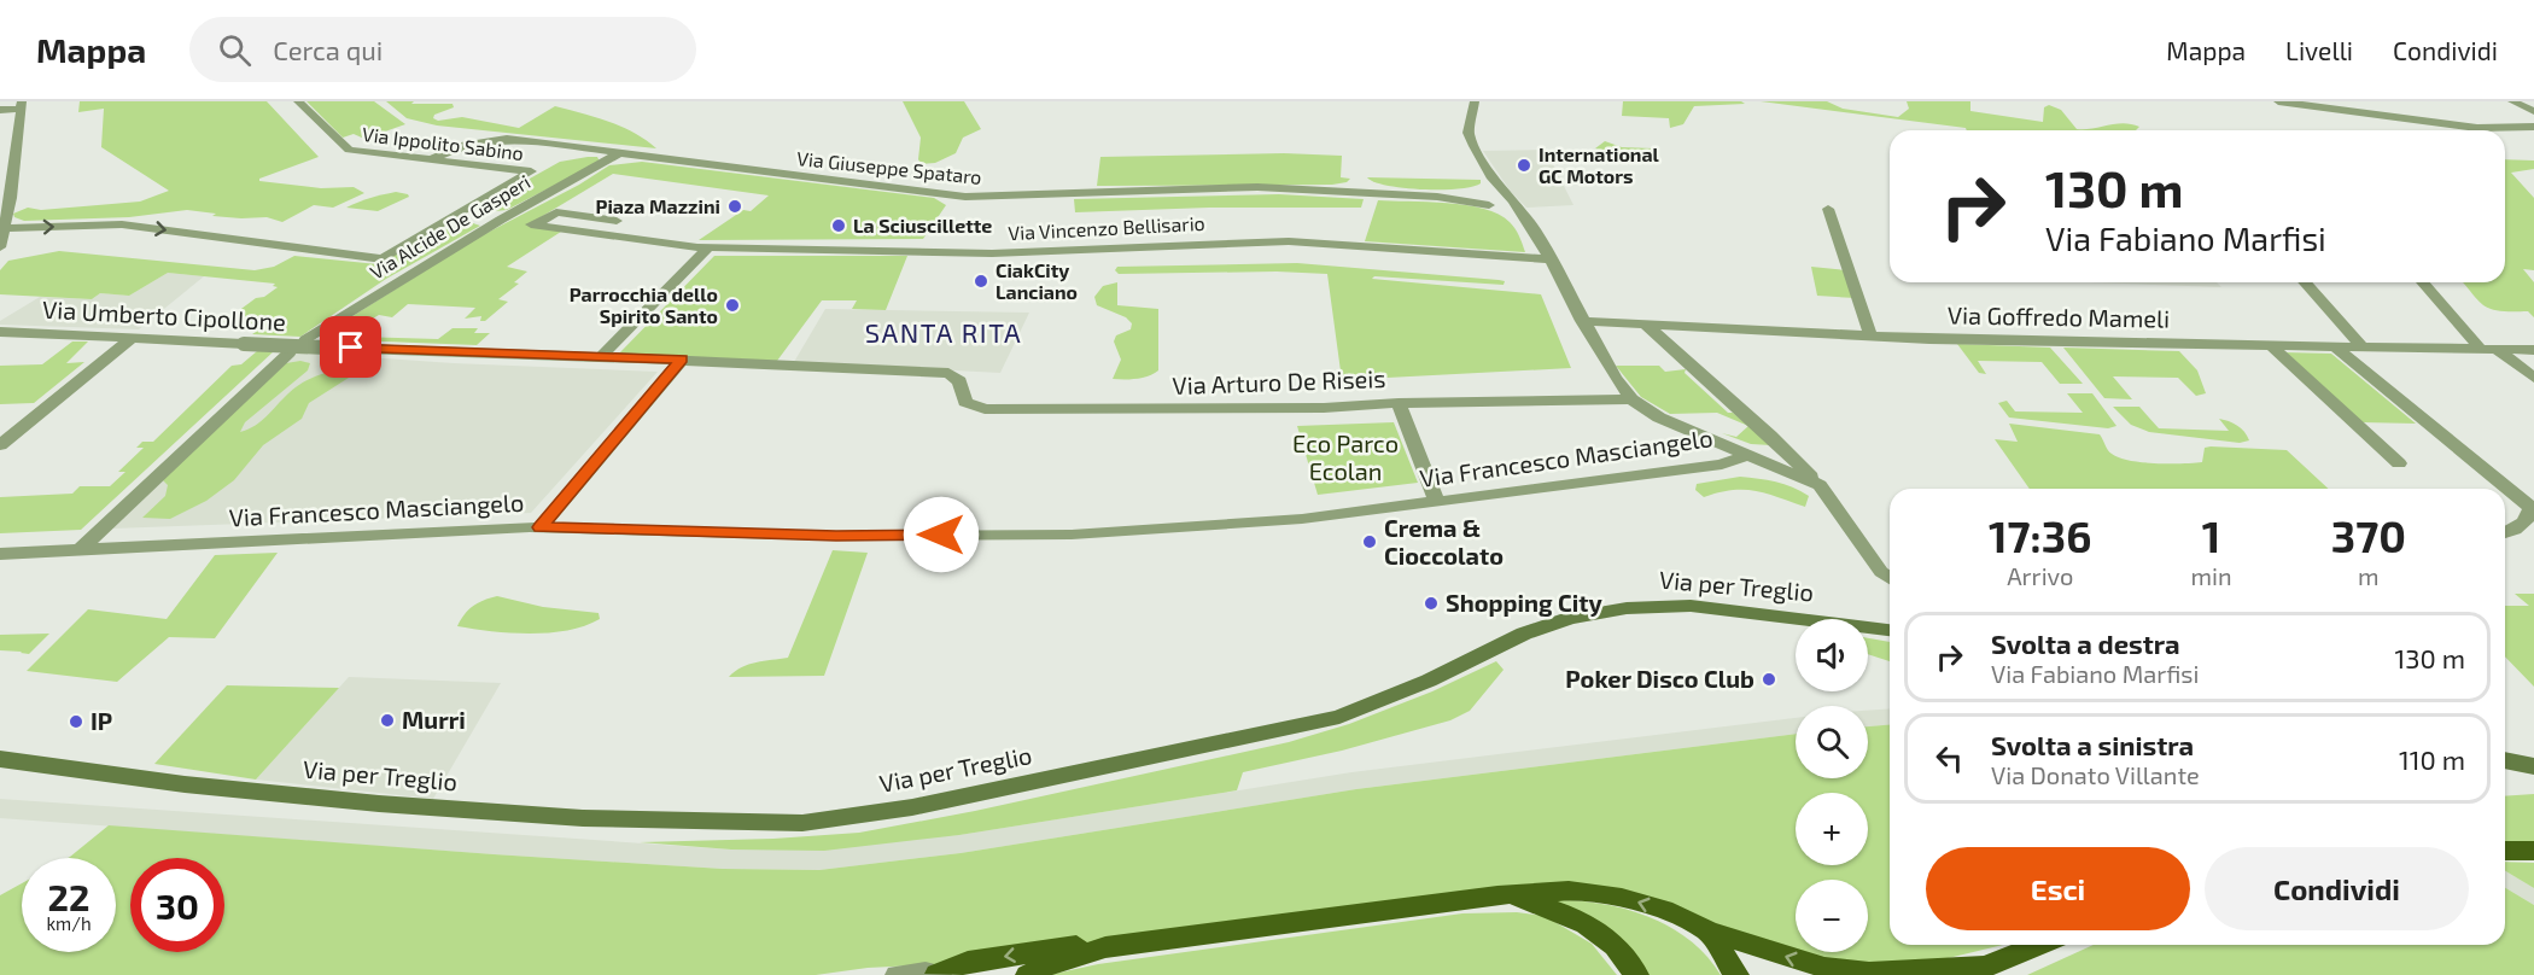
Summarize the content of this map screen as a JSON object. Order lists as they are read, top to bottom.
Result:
{
  "streets": {
    "main road": ["Via per Treglio"],
    "street": [
      "Via Ippolito Sabino",
      "Via Giuseppe Spataro",
      "Via Alcide De Gasperi",
      "Via Vincenzo Bellisario",
      "Via Umberto Cipollone",
      "Via Goffredo Mameli",
      "Via Arturo De Riseis",
      "Via Francesco Masciangelo"
    ]
  },
  "crossings": [
    ["Via Ippolito Sabino", "Via Giuseppe Spataro"],
    ["Via Giuseppe Spataro", "Via Alcide De Gasperi"],
    ["Via Umberto Cipollone", "Via Arturo De Riseis"]
  ],
  "districts": ["SANTA RITA"],
  "parks": ["Eco Parco Ecolan"],
  "places": [
    "International GC Motors",
    "Piaza Mazzini",
    "La Sciuscillette",
    "CiakCity Lanciano",
    "Parrocchia dello Spirito Santo",
    "Crema & Cioccolato",
    "Shopping City",
    "Poker Disco Club",
    "Murri",
    "IP"
  ],
  "page": {
    "header": "Mappa",
    "search": "Cerca qui",
    "nav": ["Mappa", "Livelli", "Condividi"],
    "turn": ["130 m", "Via Fabiano Marfisi"],
    "eta": [
      "17:36",
      "Arrivo",
      "1",
      "min",
      "370",
      "m"
    ],
    "list": [
      {
        "name": "Svolta a destra",
        "note": "Via Fabiano Marfisi",
        "value": "130 m"
      },
      {
        "name": "Svolta a sinistra",
        "note": "Via Donato Villante",
        "value": "110 m"
      }
    ],
    "map_buttons": ["+", "−"],
    "buttons": ["Esci", "Condividi"],
    "speed": "22 km/h",
    "limit": "30"
  }
}
